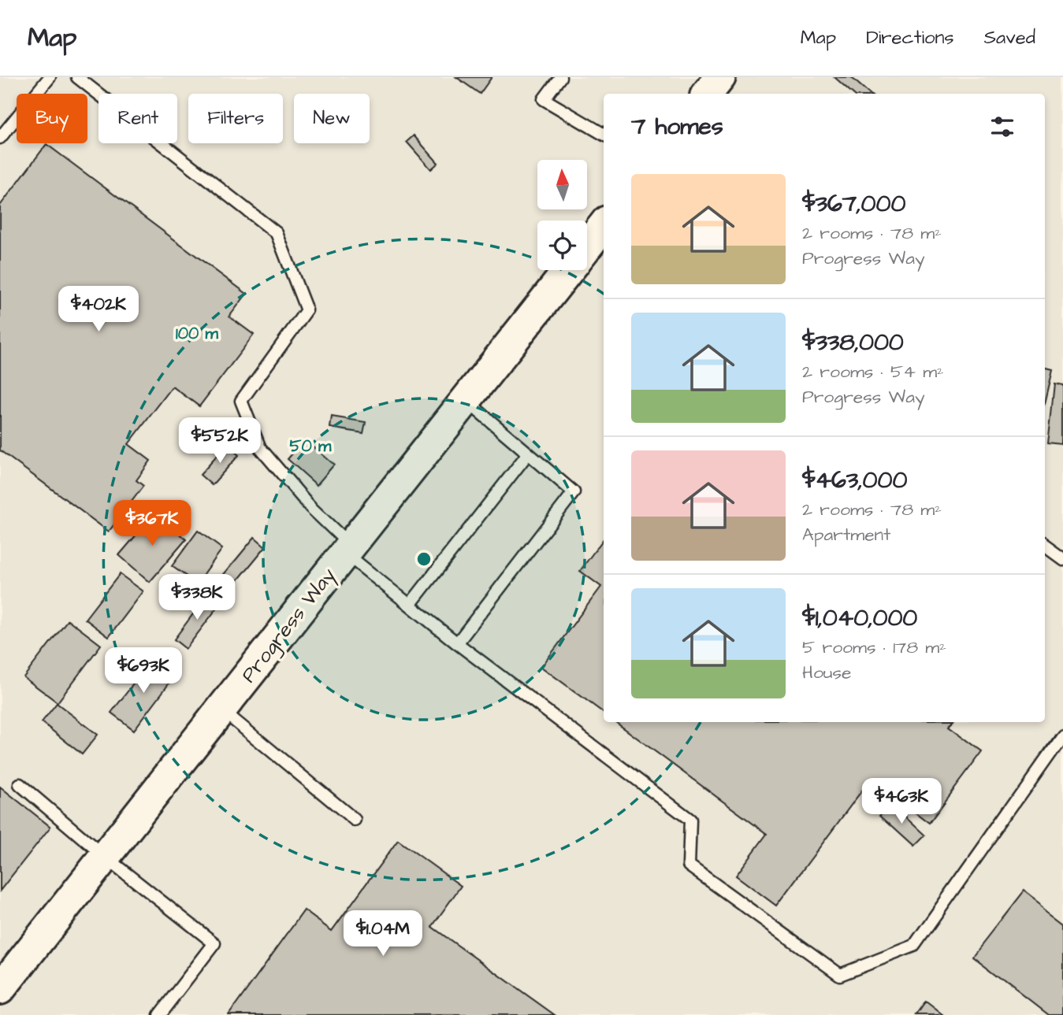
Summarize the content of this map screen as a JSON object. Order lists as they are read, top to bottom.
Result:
{
  "streets": {
    "street": ["Progress Way"]
  },
  "north": "top",
  "page": {
    "header": "Map",
    "nav": ["Map", "Directions", "Saved"],
    "chip": [
      "Buy",
      "Rent",
      "Filters",
      "New"
    ],
    "heading": "7 homes",
    "list": [
      {
        "name": "$367,000",
        "note": "2 rooms · 78 m² · Progress Way"
      },
      {
        "name": "$338,000",
        "note": "2 rooms · 54 m² · Progress Way"
      },
      {
        "name": "$463,000",
        "note": "2 rooms · 78 m² · Apartment"
      },
      {
        "name": "$1,040,000",
        "note": "5 rooms · 178 m² · House"
      }
    ],
    "price": [
      "$402K",
      "$552K",
      "$367K",
      "$338K",
      "$693K",
      "$463K",
      "$1.04M"
    ]
  },
  "rings": ["100 m", "50 m"]
}
